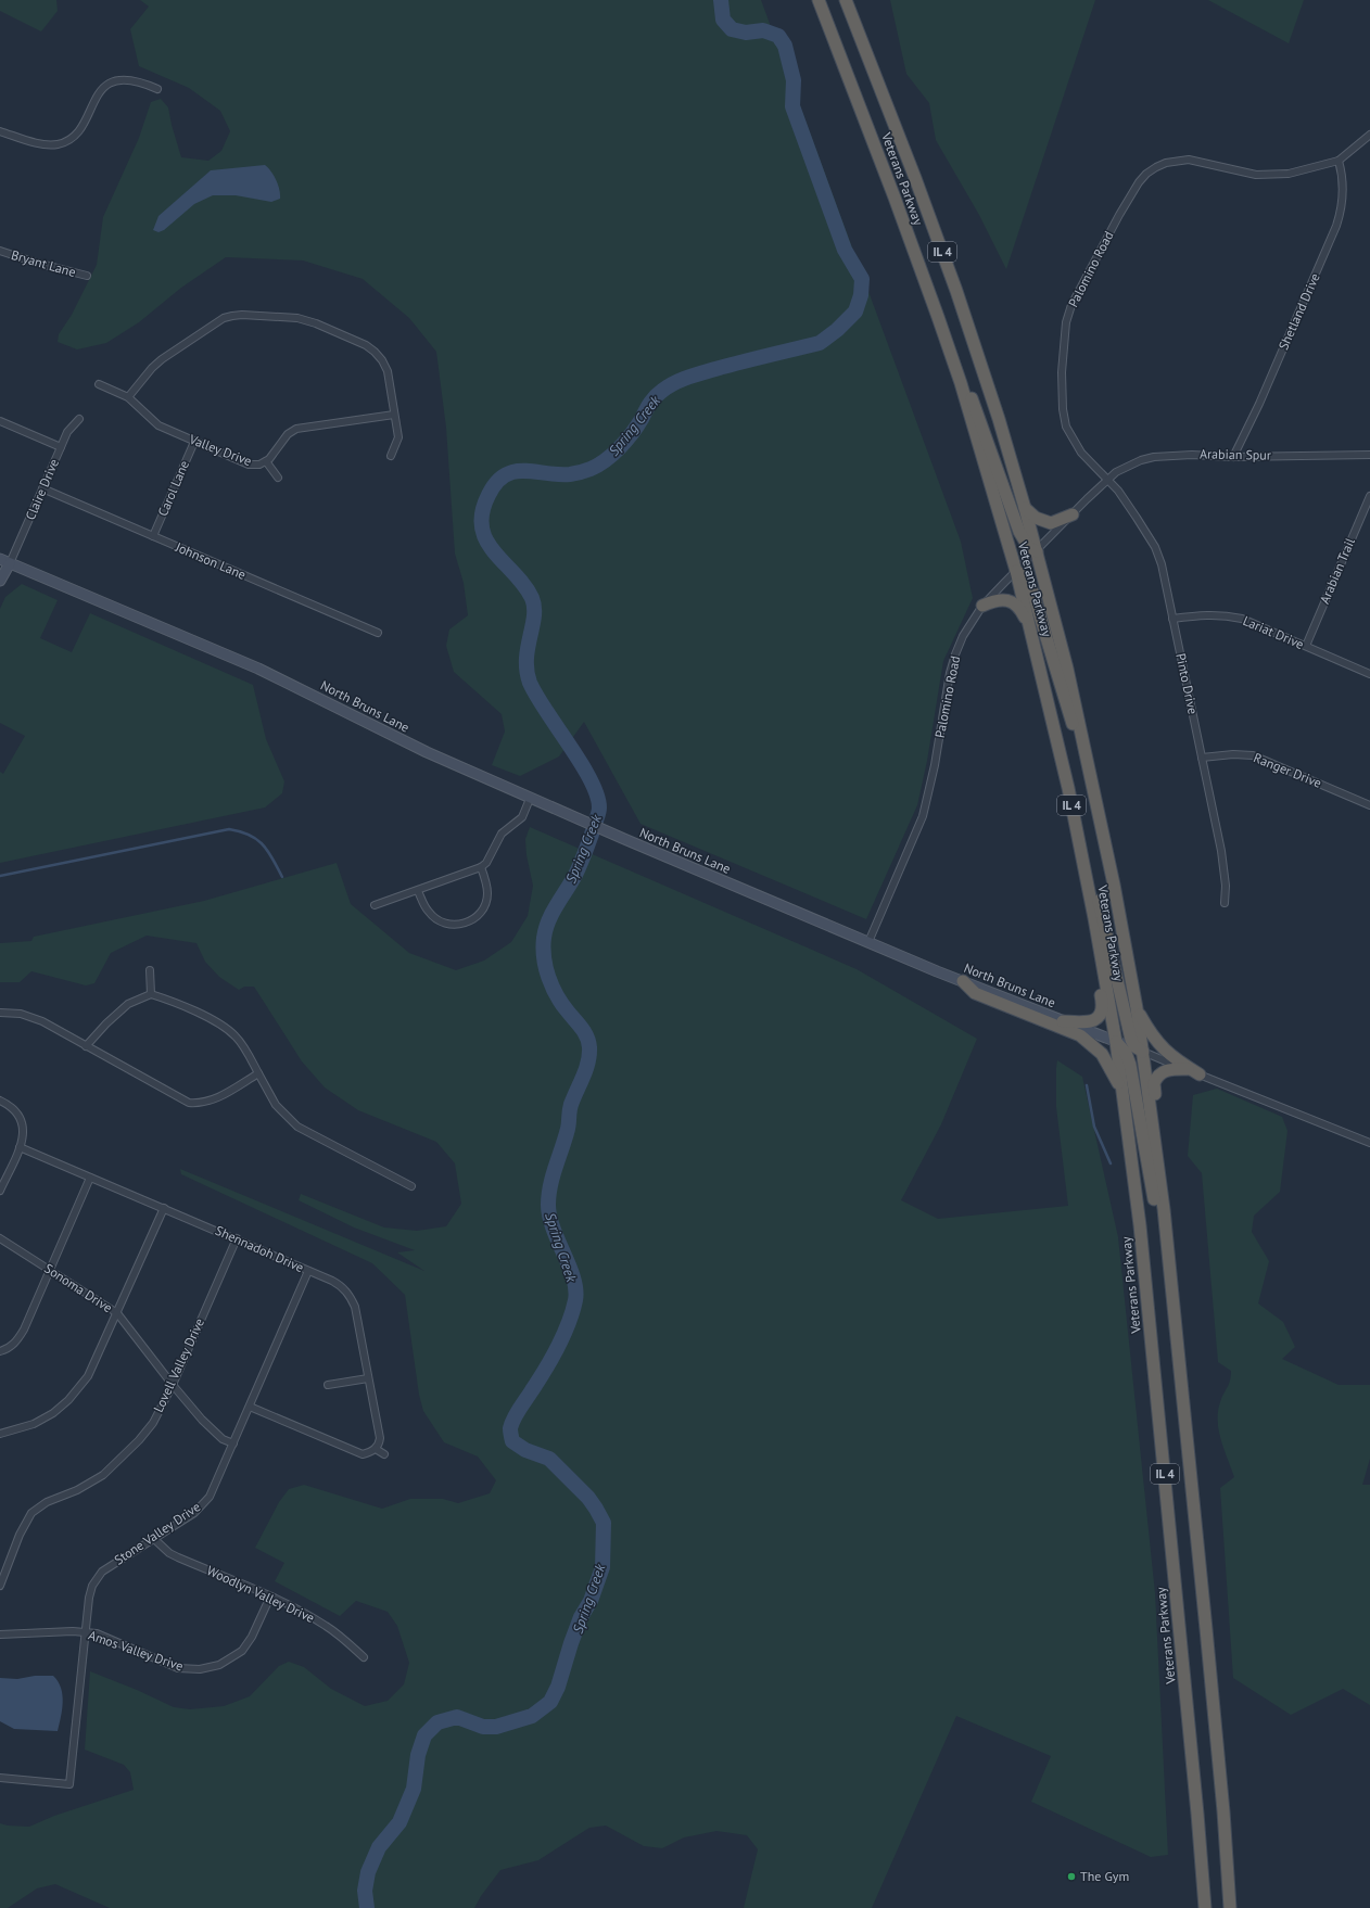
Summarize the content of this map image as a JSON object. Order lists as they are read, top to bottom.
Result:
{
  "streets": {
    "highway": ["Veterans Parkway", "IL 4"],
    "main road": ["North Bruns Lane"],
    "street": [
      "Bryant Lane",
      "Palomino Road",
      "Shetland Drive",
      "Valley Drive",
      "Arabian Spur",
      "Carol Lane",
      "Claire Drive",
      "Johnson Lane",
      "Arabian Trail",
      "Lariat Drive",
      "Pinto Drive",
      "Ranger Drive",
      "Shennadoh Drive",
      "Sonoma Drive",
      "Lovell Valley Drive",
      "Stone Valley Drive",
      "Woodlyn Valley Drive",
      "Amos Valley Drive"
    ]
  },
  "crossings": [
    ["Veterans Parkway", "Palomino Road"],
    ["Veterans Parkway", "North Bruns Lane"],
    ["Palomino Road", "Shetland Drive"],
    ["Palomino Road", "Arabian Spur"],
    ["Palomino Road", "Pinto Drive"],
    ["Palomino Road", "North Bruns Lane"],
    ["Shetland Drive", "Arabian Spur"],
    ["Valley Drive", "Carol Lane"],
    ["Arabian Spur", "Pinto Drive"],
    ["Carol Lane", "Johnson Lane"],
    ["Claire Drive", "Johnson Lane"],
    ["Claire Drive", "North Bruns Lane"],
    ["Arabian Trail", "Lariat Drive"],
    ["Lariat Drive", "Pinto Drive"],
    ["Pinto Drive", "Ranger Drive"],
    ["Shennadoh Drive", "Lovell Valley Drive"],
    ["Shennadoh Drive", "Stone Valley Drive"],
    ["Sonoma Drive", "Lovell Valley Drive"],
    ["Sonoma Drive", "Stone Valley Drive"],
    ["Stone Valley Drive", "Woodlyn Valley Drive"],
    ["Stone Valley Drive", "Amos Valley Drive"],
    ["Woodlyn Valley Drive", "Amos Valley Drive"]
  ],
  "water": ["Spring Creek"],
  "places": ["The Gym"]
}
